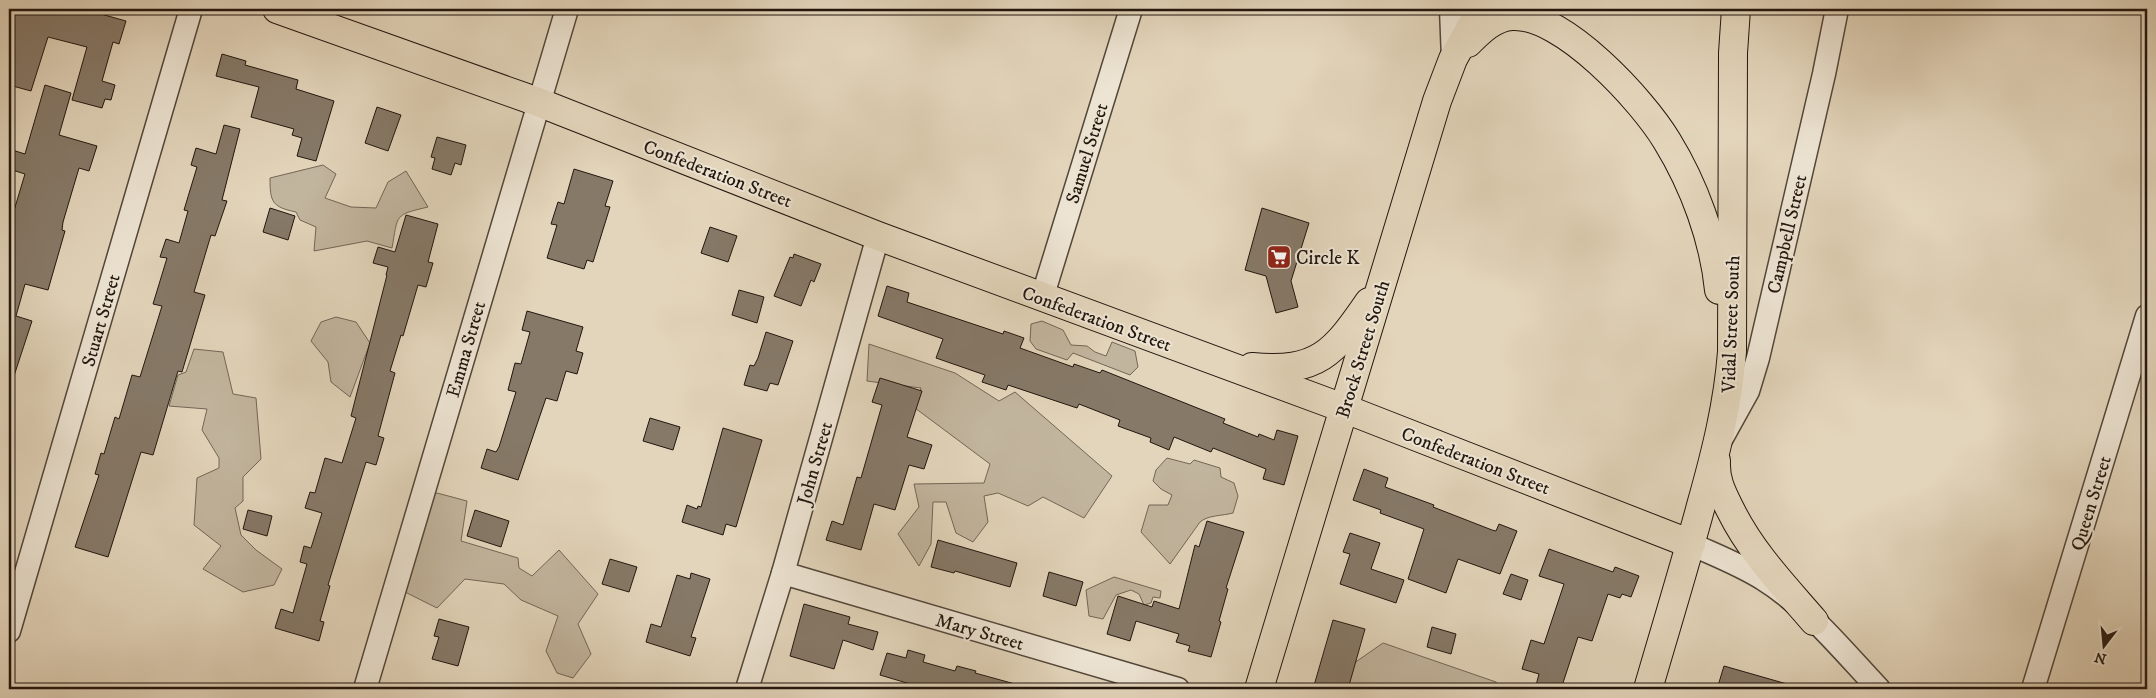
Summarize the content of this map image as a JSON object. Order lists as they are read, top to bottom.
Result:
{
  "streets": {
    "main road": ["Confederation Street", "Vidal Street South", "Brock Street South"],
    "street": [
      "Samuel Street",
      "Campbell Street",
      "Stuart Street",
      "Emma Street",
      "John Street",
      "Queen Street",
      "Mary Street"
    ]
  },
  "crossings": [
    ["Samuel Street", "Confederation Street"],
    ["Confederation Street", "Vidal Street South"],
    ["Confederation Street", "Emma Street"],
    ["Confederation Street", "Brock Street South"],
    ["Confederation Street", "John Street"],
    ["Campbell Street", "Vidal Street South"],
    ["John Street", "Mary Street"]
  ],
  "places": {
    "supermarket": ["Circle K"]
  },
  "north": "bottom"
}
